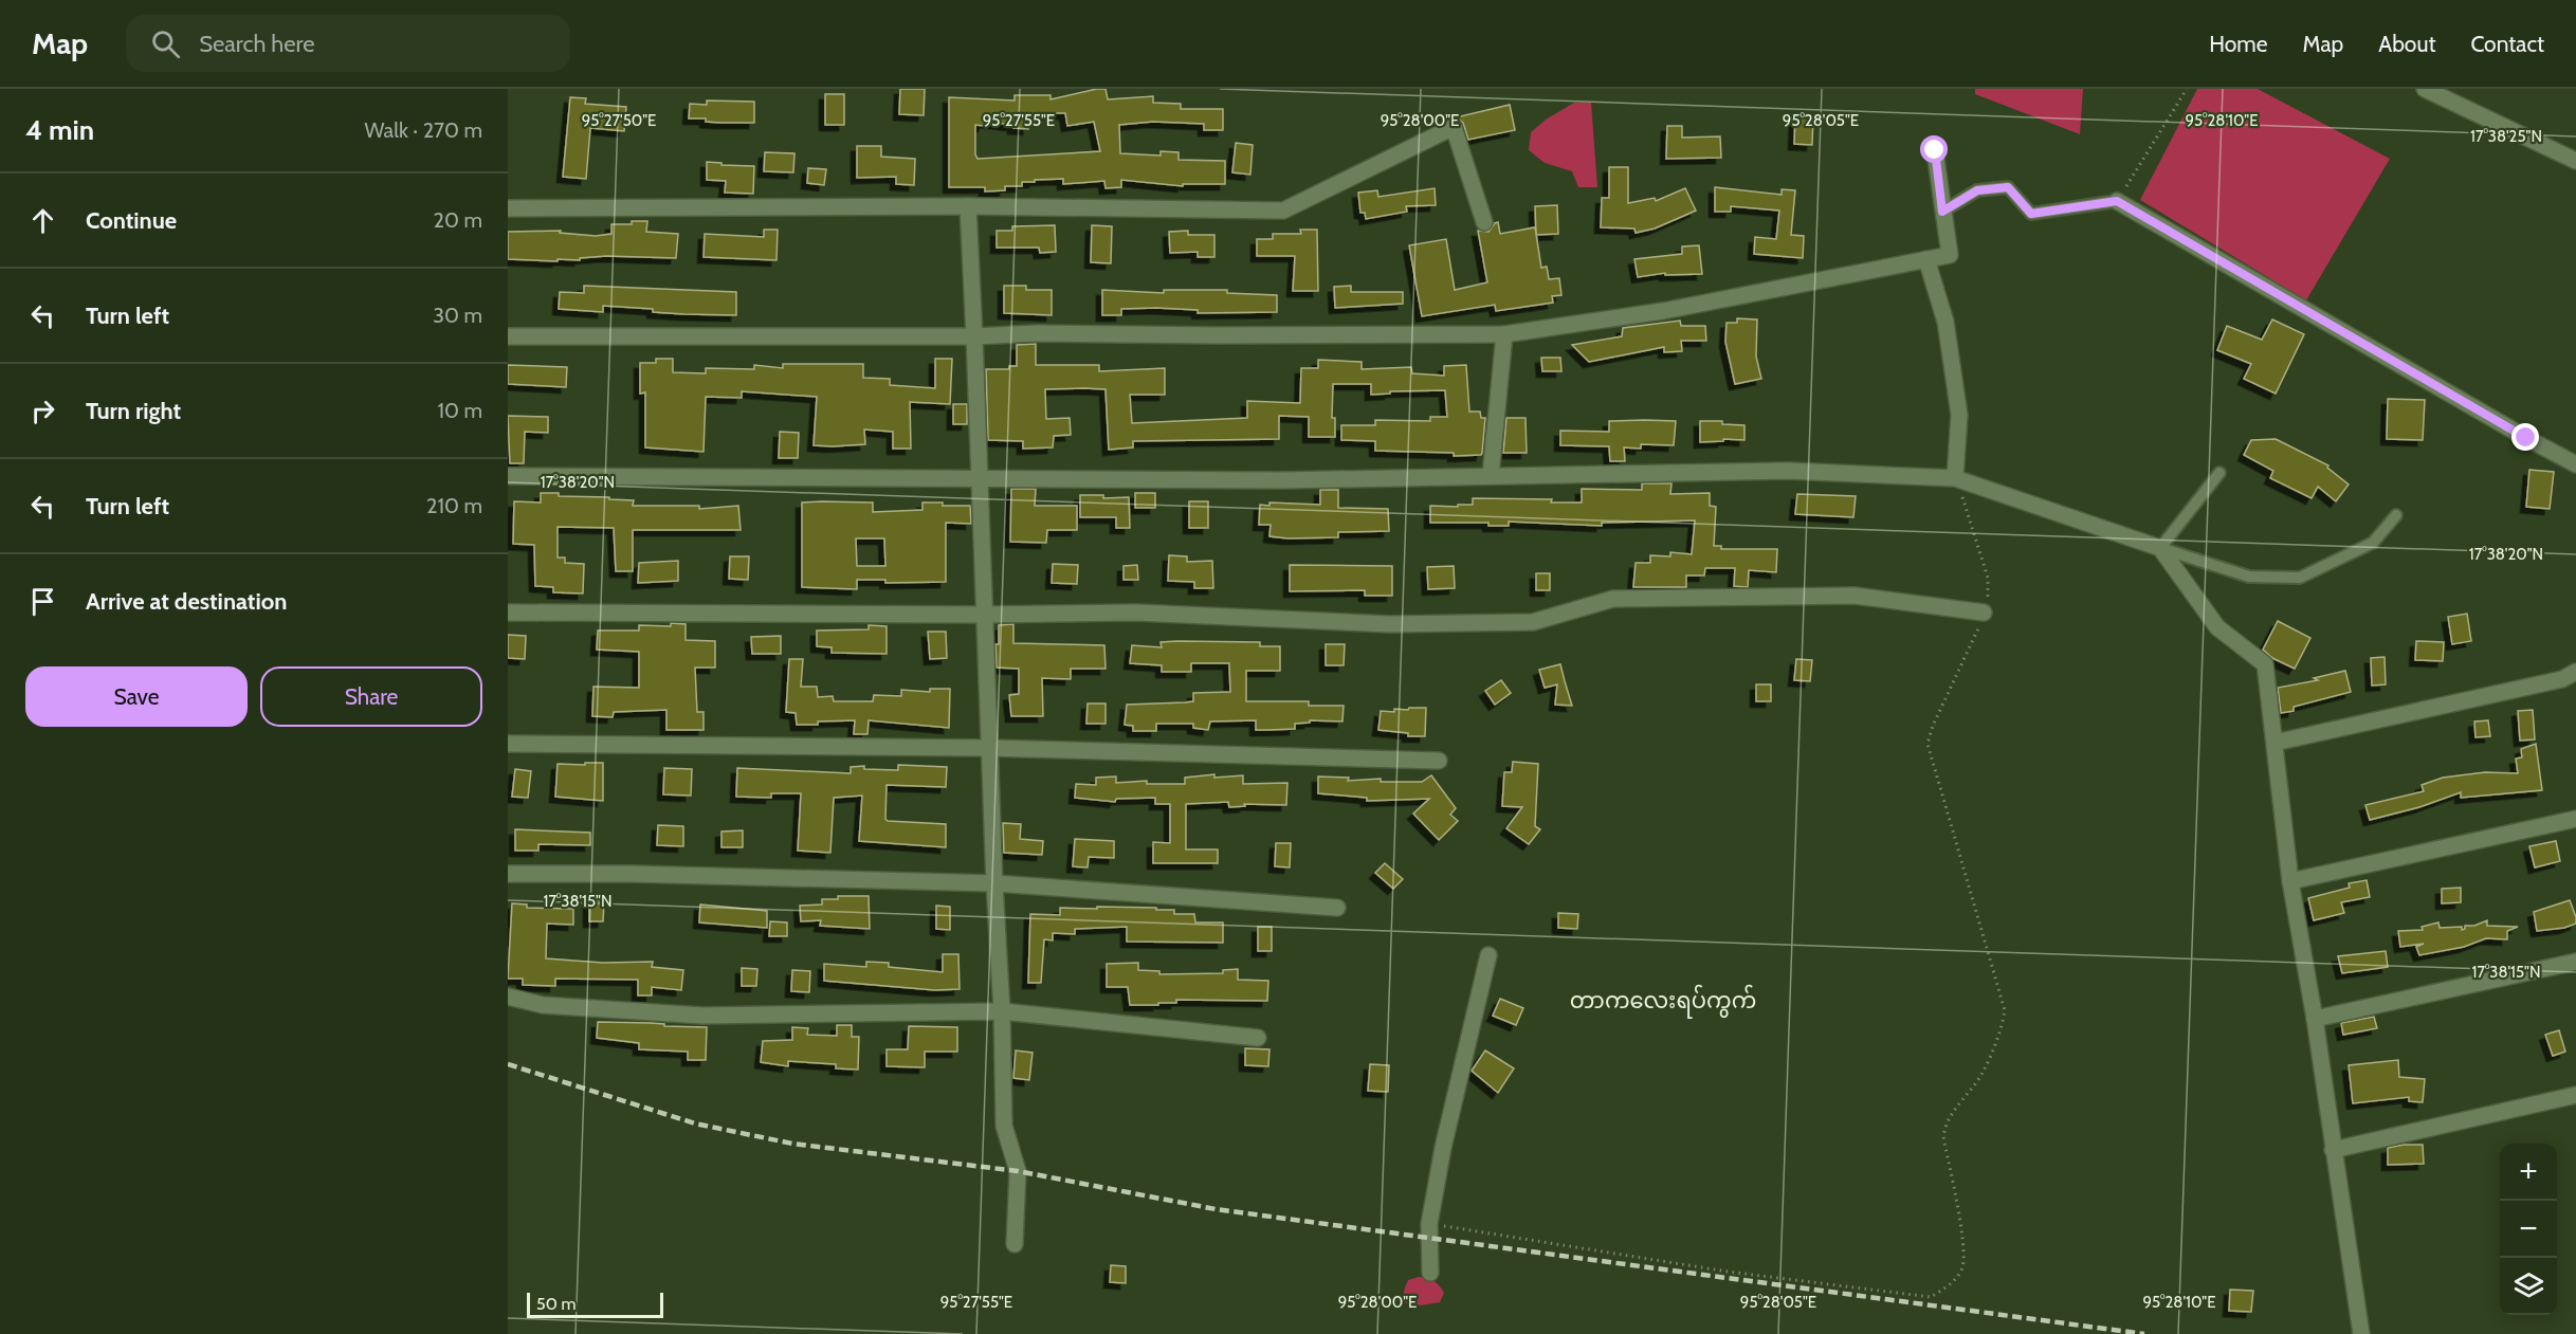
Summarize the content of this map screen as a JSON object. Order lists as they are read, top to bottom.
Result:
{
  "districts": ["တာကလေးရပ်ကွက်"],
  "scale_bar": "50 m",
  "page": {
    "header": "Map",
    "search": "Search here",
    "nav": [
      "Home",
      "Map",
      "About",
      "Contact"
    ],
    "heading": ["4 min", "Walk · 270 m"],
    "list": [
      ["Continue", "20 m"],
      ["Turn left", "30 m"],
      ["Turn right", "10 m"],
      ["Turn left", "210 m"],
      "Arrive at destination"
    ],
    "buttons": ["Save", "Share"],
    "map_buttons": ["+", "−"],
    "scale": "50 m"
  },
  "coordinates": [
    "95°27'50\"E",
    "95°27'55\"E",
    "95°28'00\"E",
    "95°28'05\"E",
    "95°28'10\"E",
    "17°38'25\"N",
    "17°38'20\"N",
    "17°38'15\"N"
  ]
}
